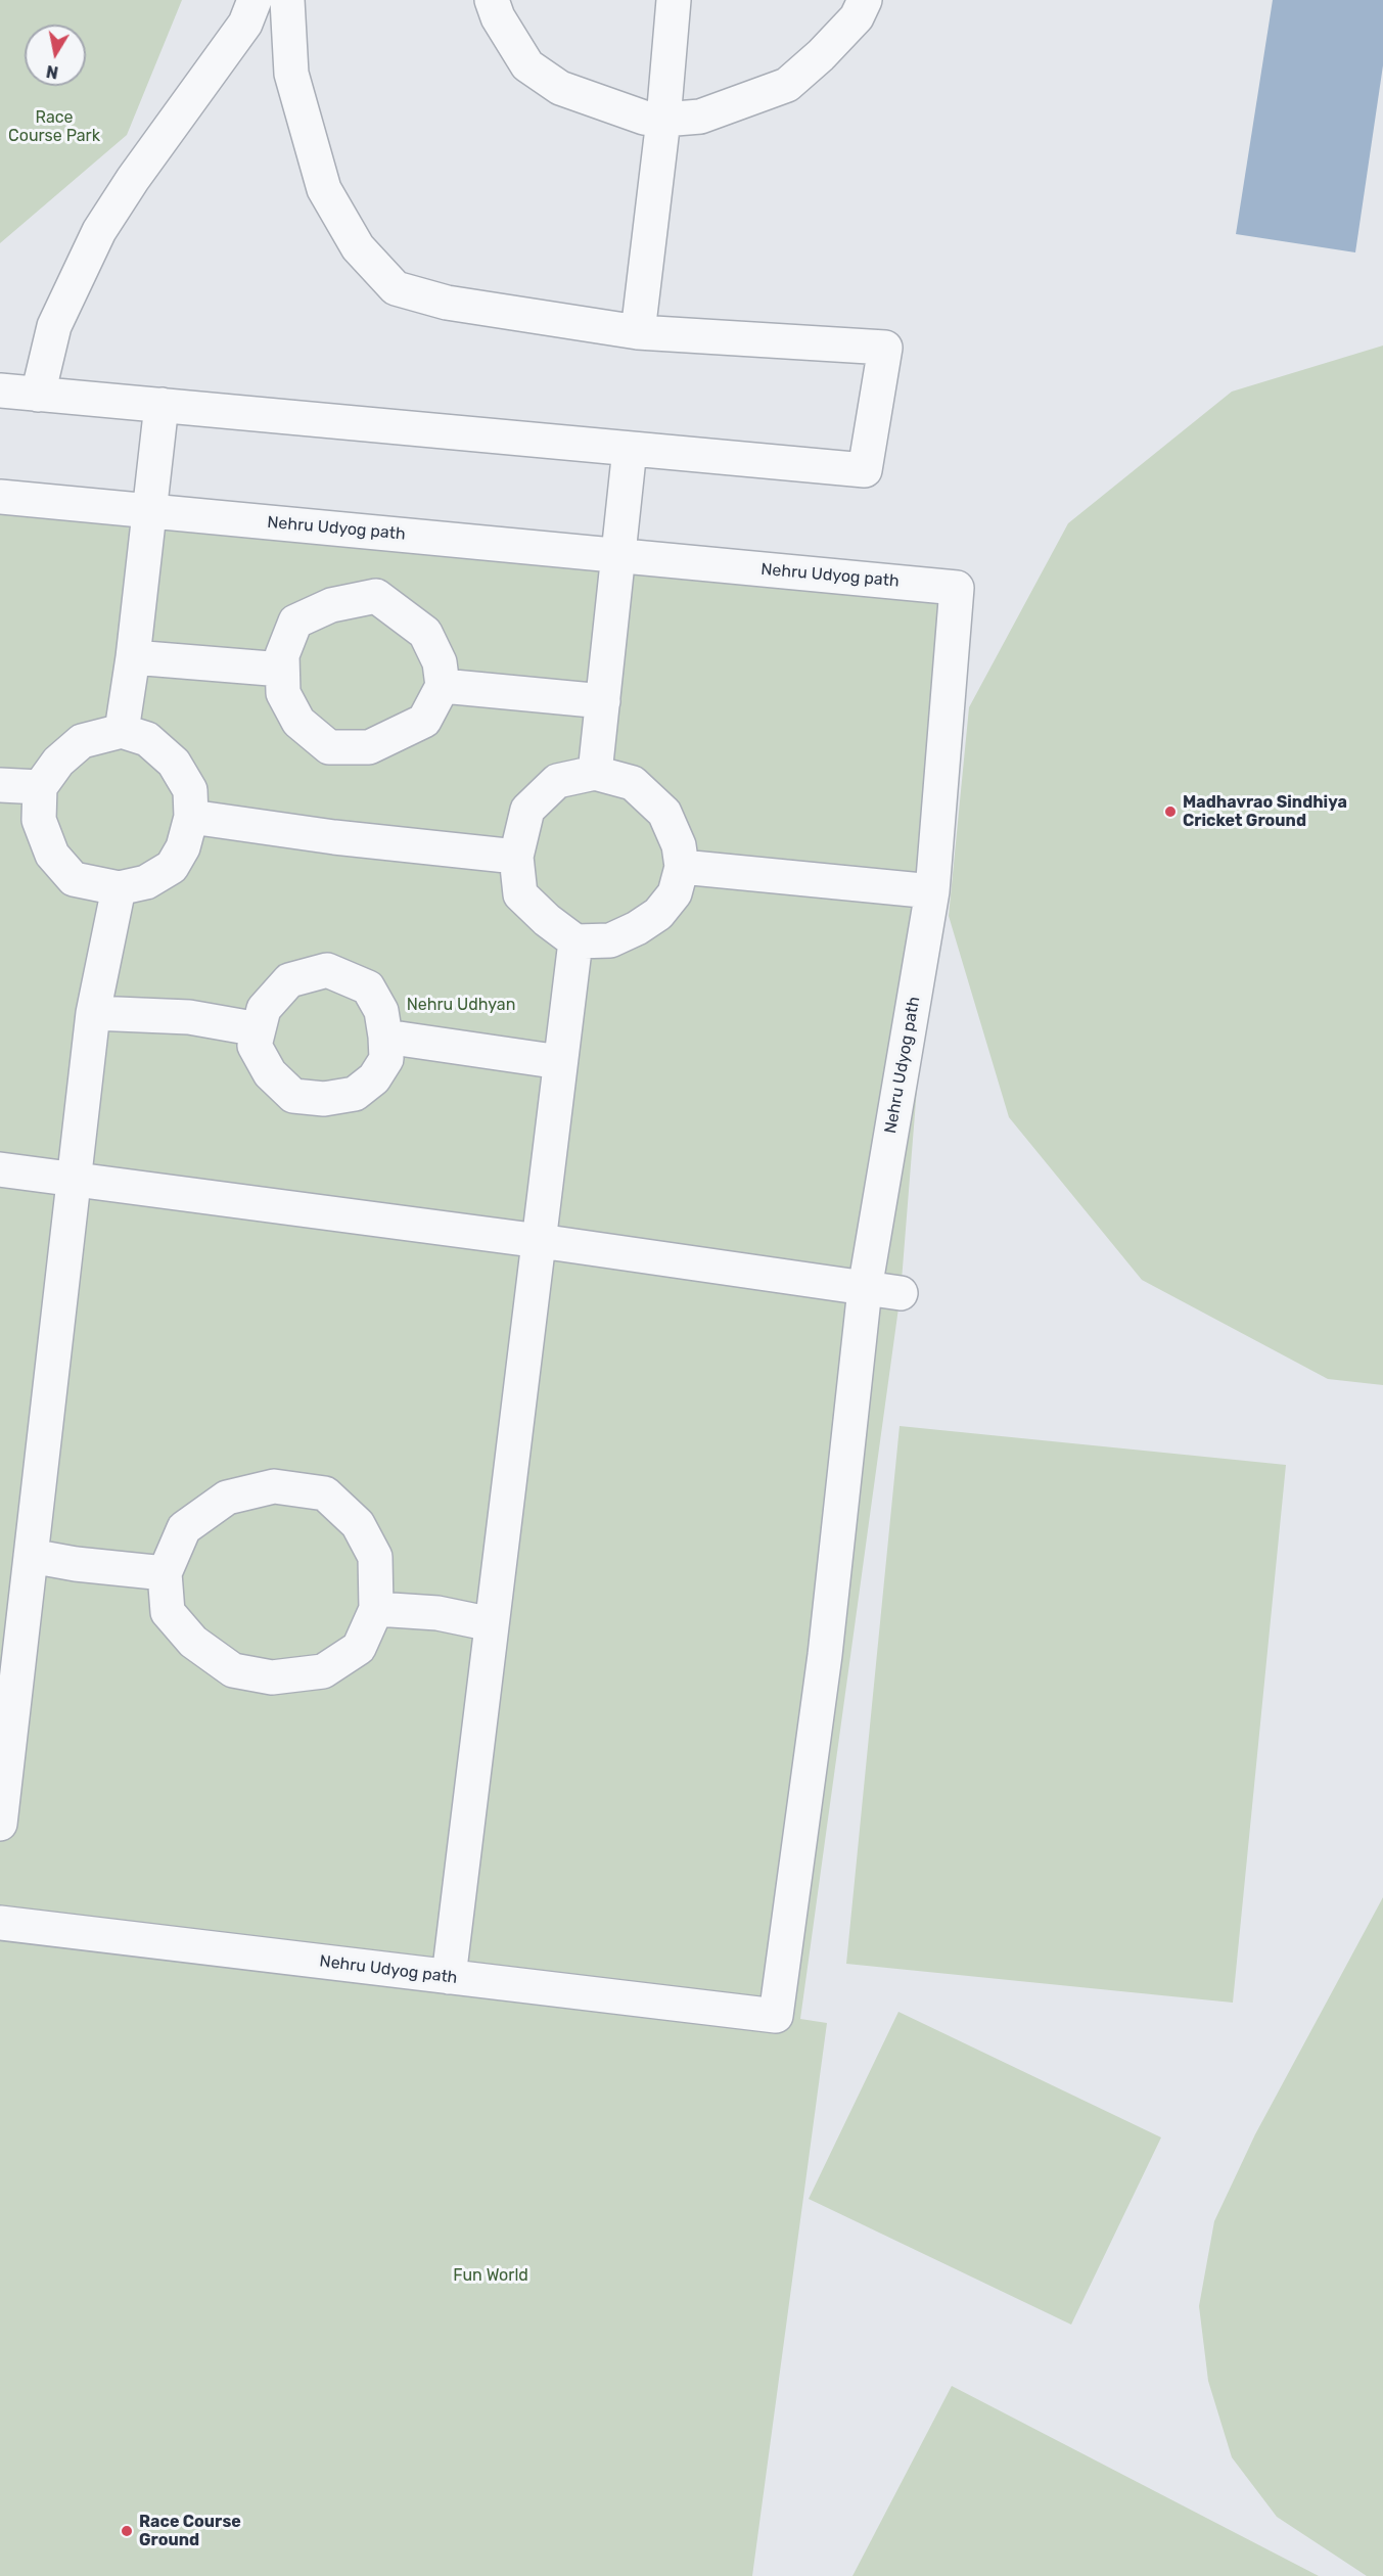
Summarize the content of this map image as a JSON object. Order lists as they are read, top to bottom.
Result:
{
  "streets": {
    "street": ["Nehru Udyog path"]
  },
  "parks": ["Race Course Park", "Nehru Udhyan", "Fun World"],
  "places": ["Madhavrao Sindhiya Cricket Ground", "Race Course Ground"],
  "north": "bottom"
}
